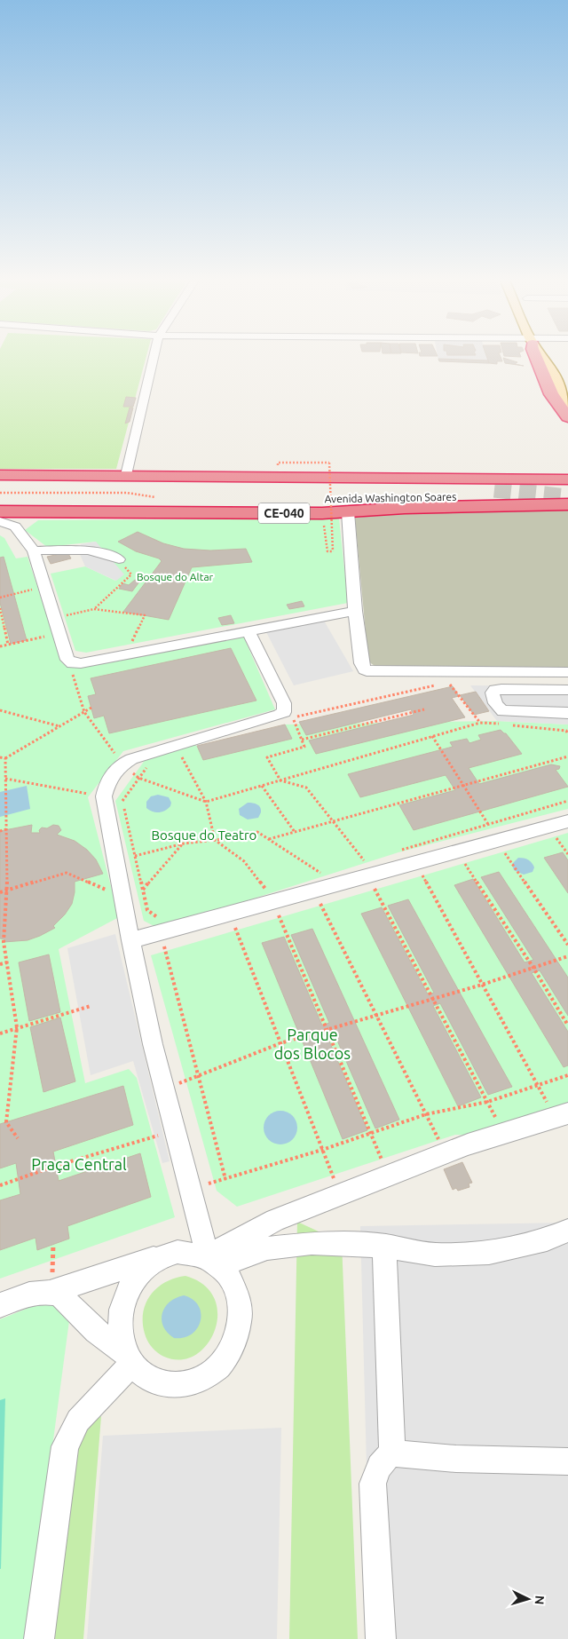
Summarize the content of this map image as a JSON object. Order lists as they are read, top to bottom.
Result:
{
  "streets": {
    "highway": ["Avenida Washington Soares", "CE-040"]
  },
  "parks": [
    "Bosque do Altar",
    "Bosque do Teatro",
    "Parque dos Blocos",
    "Praça Central"
  ],
  "north": "right"
}
